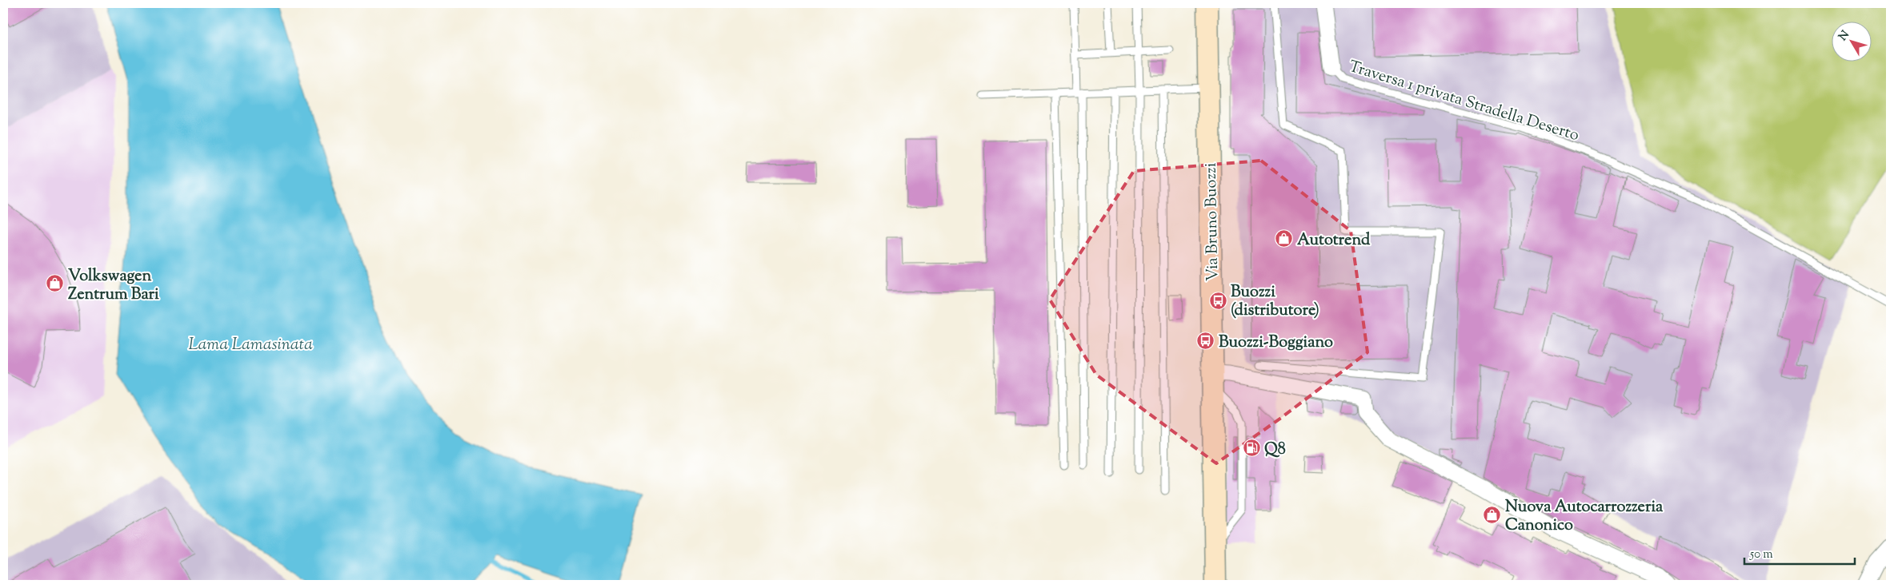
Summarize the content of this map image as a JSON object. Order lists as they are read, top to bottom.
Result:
{
  "streets": {
    "main road": ["Via Bruno Buozzi"],
    "lane": ["Traversa 1 privata Stradella Deserto"]
  },
  "water": ["Lama Lamasinata"],
  "places": {
    "shop": ["Autotrend", "Volkswagen Zentrum Bari", "Nuova Autocarrozzeria Canonico"],
    "bus stop": ["Buozzi (distributore)", "Buozzi-Boggiano"],
    "fuel station": ["Q8"]
  },
  "scale_bar": "50 m",
  "north": "top left"
}
